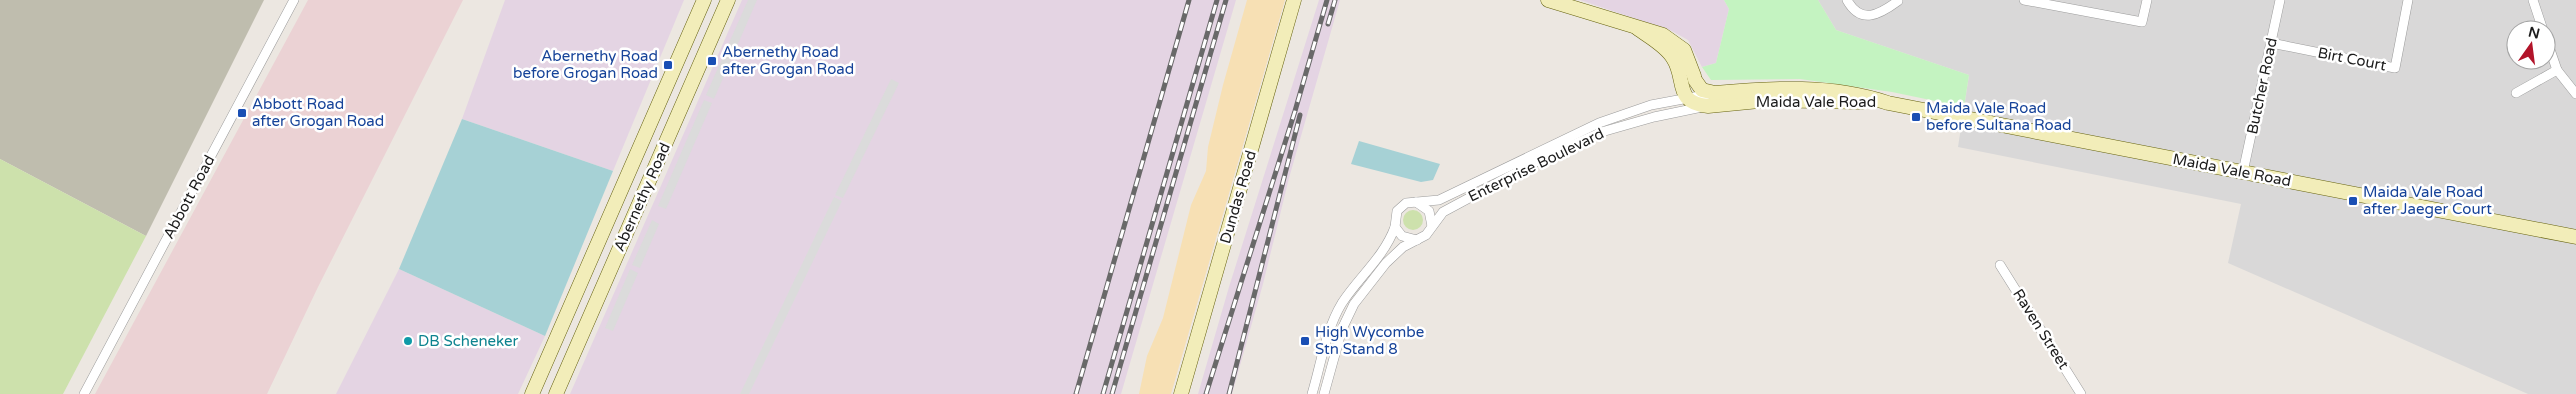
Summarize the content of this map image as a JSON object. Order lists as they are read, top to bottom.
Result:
{
  "streets": {
    "main road": ["Maida Vale Road", "Abernethy Road", "Dundas Road"],
    "street": [
      "Birt Court",
      "Butcher Road",
      "Enterprise Boulevard",
      "Abbott Road",
      "Raven Street"
    ]
  },
  "crossings": [
    ["Birt Court", "Butcher Road"],
    ["Butcher Road", "Maida Vale Road"],
    ["Maida Vale Road", "Enterprise Boulevard"]
  ],
  "places": {
    "transit": [
      "Abernethy Road after Grogan Road",
      "Abernethy Road before Grogan Road",
      "Abbott Road after Grogan Road",
      "Maida Vale Road before Sultana Road",
      "Maida Vale Road after Jaeger Court",
      "High Wycombe Stn Stand 8"
    ],
    "other": ["DB Scheneker"]
  },
  "north": "top"
}
